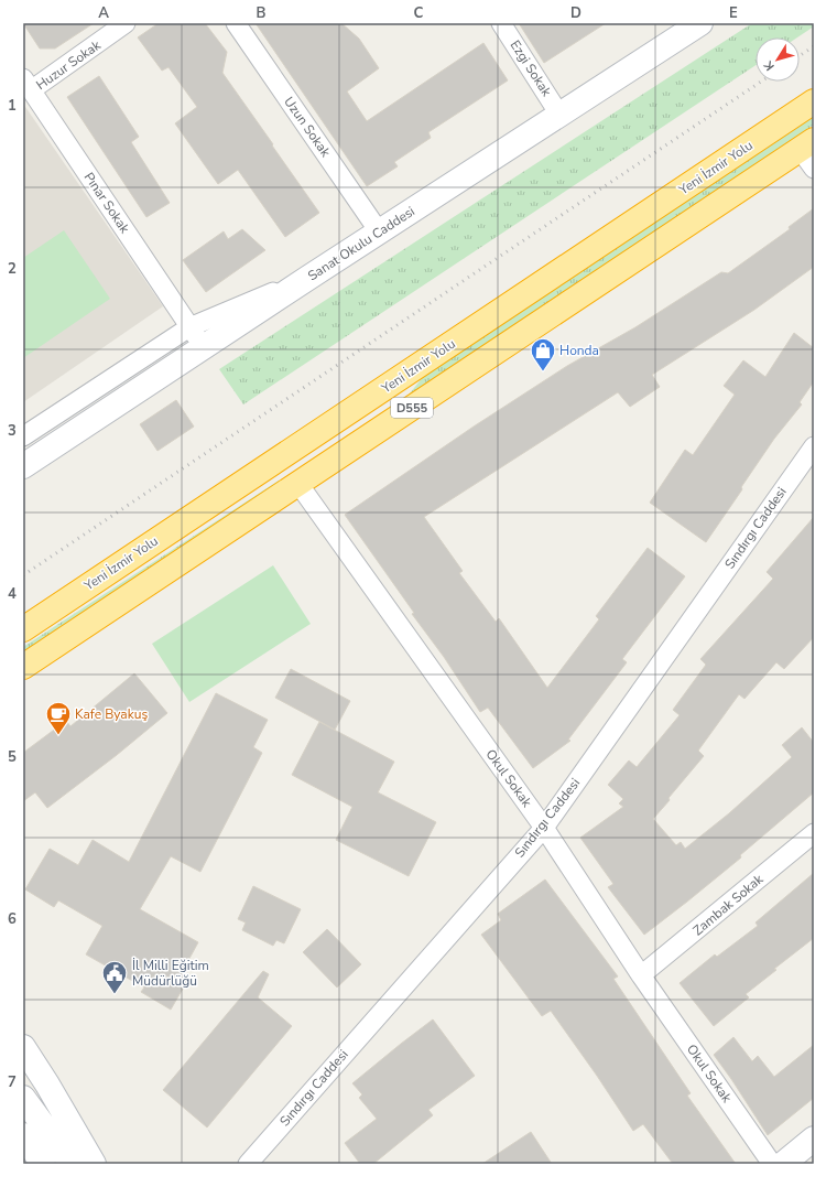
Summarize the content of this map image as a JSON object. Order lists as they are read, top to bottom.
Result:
{
  "streets": {
    "highway": ["Yeni İzmir Yolu", "D555"],
    "main road": ["Sanat Okulu Caddesi"],
    "street": [
      "Huzur Sokak",
      "Ezgi Sokak",
      "Uzun Sokak",
      "Pınar Sokak",
      "Sındırgı Caddesi",
      "Okul Sokak",
      "Zambak Sokak"
    ]
  },
  "crossings": [
    ["Huzur Sokak", "Pınar Sokak"],
    ["Ezgi Sokak", "Sanat Okulu Caddesi"],
    ["Uzun Sokak", "Sanat Okulu Caddesi"],
    ["Pınar Sokak", "Sanat Okulu Caddesi"],
    ["D555", "Okul Sokak"],
    ["Sındırgı Caddesi", "Okul Sokak"],
    ["Okul Sokak", "Zambak Sokak"]
  ],
  "places": {
    "shop": ["Honda"],
    "cafe": ["Kafe Byakuş"],
    "public building": ["İl Milli Eğitim Müdürlüğü"]
  },
  "north": "bottom left",
  "grid": {
    "columns": [
      "A",
      "B",
      "C",
      "D",
      "E"
    ],
    "rows": [
      "1",
      "2",
      "3",
      "4",
      "5",
      "6",
      "7"
    ]
  }
}
